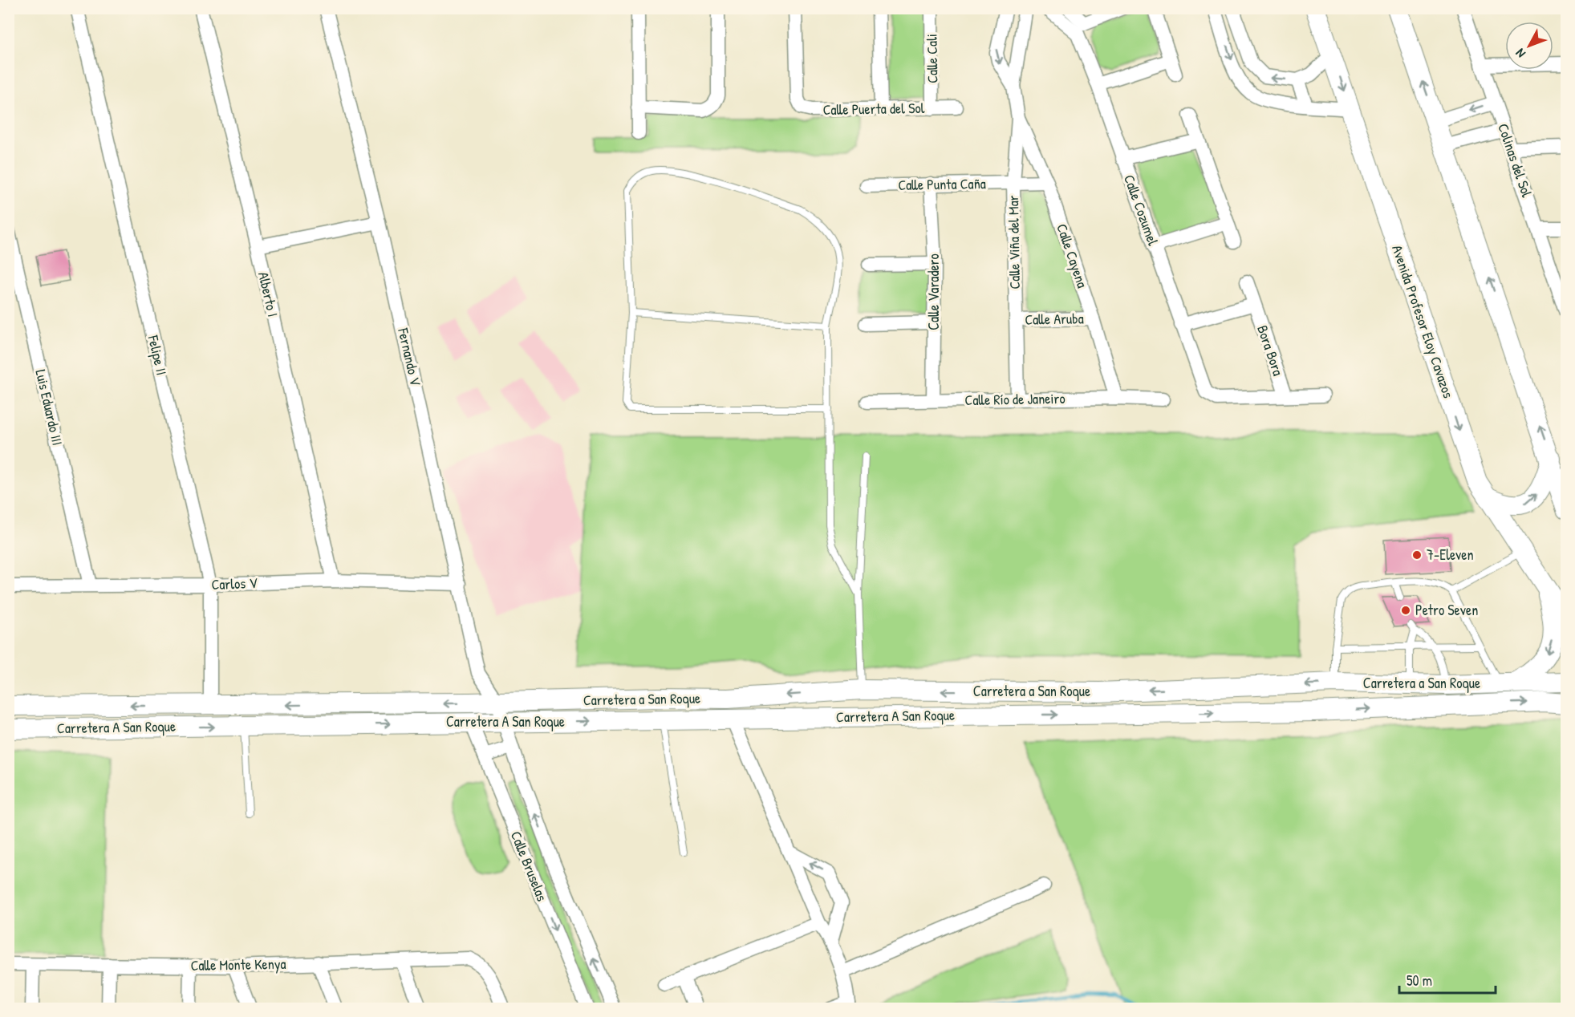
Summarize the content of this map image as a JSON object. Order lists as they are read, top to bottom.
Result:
{
  "streets": {
    "main road": ["Avenida Profesor Eloy Cavazos", "Carretera a San Roque", "Carretera A San Roque"],
    "street": [
      "Calle Cali",
      "Calle Puerta del Sol",
      "Colinas del Sol",
      "Calle Punta Caña",
      "Calle Cozumel",
      "Calle Viña del Mar",
      "Calle Cayena",
      "Calle Varadero",
      "Alberto I",
      "Calle Aruba",
      "Bora Bora",
      "Felipe II",
      "Fernando V",
      "Calle Río de Janeiro",
      "Luis Eduardo III",
      "Carlos V",
      "Calle Bruselas",
      "Calle Monte Kenya"
    ]
  },
  "crossings": [
    ["Calle Cali", "Calle Puerta del Sol"],
    ["Calle Punta Caña", "Calle Viña del Mar"],
    ["Calle Punta Caña", "Calle Cayena"],
    ["Calle Punta Caña", "Calle Varadero"],
    ["Calle Cozumel", "Bora Bora"],
    ["Calle Viña del Mar", "Calle Cayena"],
    ["Calle Viña del Mar", "Calle Aruba"],
    ["Calle Viña del Mar", "Calle Río de Janeiro"],
    ["Calle Cayena", "Calle Aruba"],
    ["Calle Cayena", "Calle Río de Janeiro"],
    ["Calle Varadero", "Calle Río de Janeiro"],
    ["Alberto I", "Carlos V"],
    ["Felipe II", "Carlos V"],
    ["Felipe II", "Carretera A San Roque"],
    ["Fernando V", "Carlos V"],
    ["Fernando V", "Carretera a San Roque"],
    ["Fernando V", "Carretera A San Roque"],
    ["Fernando V", "Calle Bruselas"],
    ["Luis Eduardo III", "Carlos V"],
    ["Carretera a San Roque", "Carretera A San Roque"],
    ["Carretera A San Roque", "Calle Bruselas"]
  ],
  "places": ["7-Eleven", "Petro Seven"],
  "scale_bar": "50 m",
  "north": "bottom left"
}
